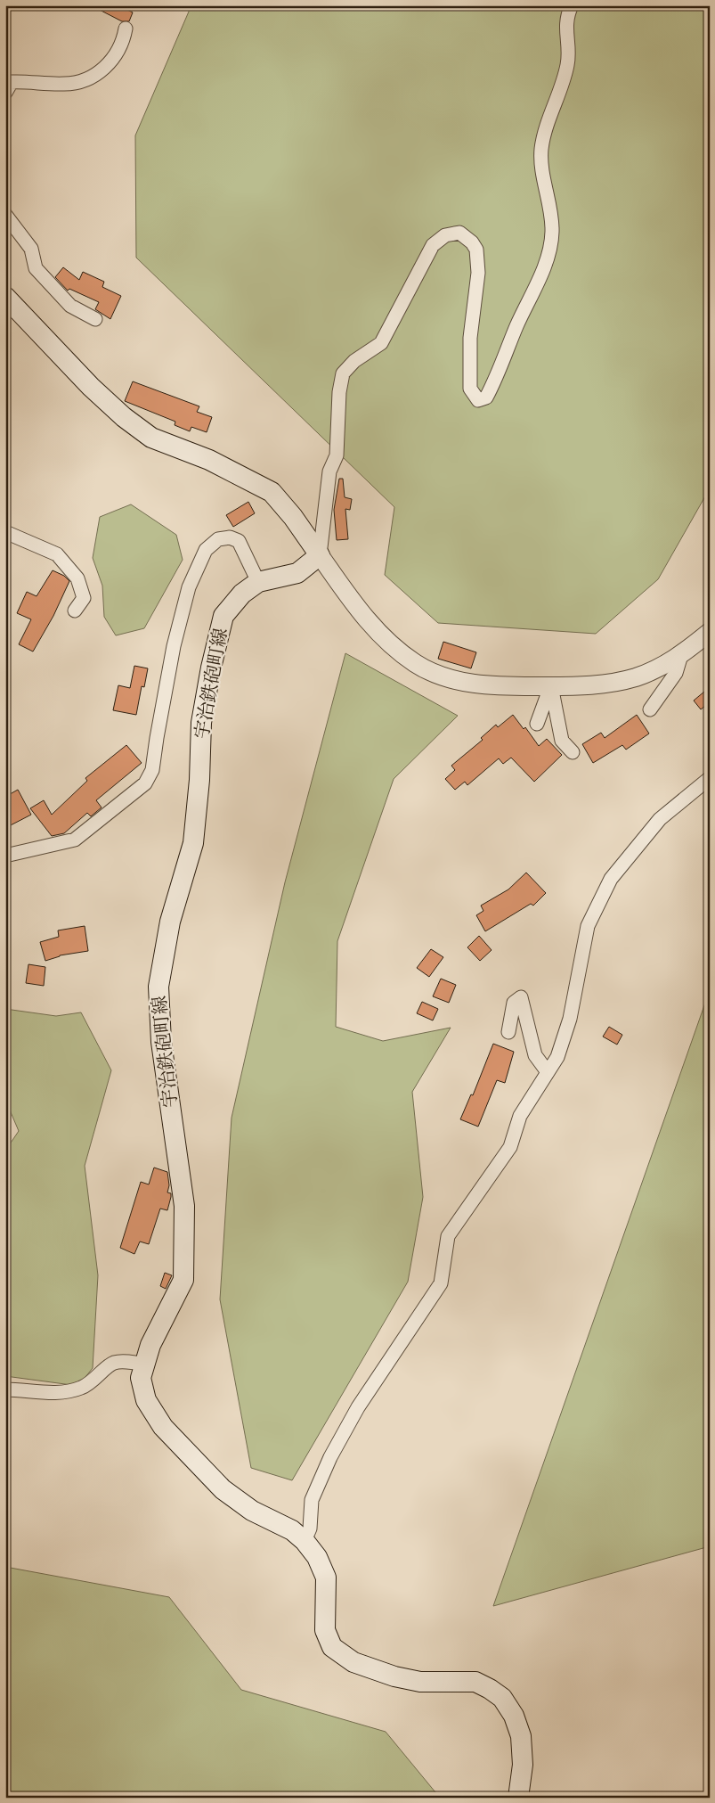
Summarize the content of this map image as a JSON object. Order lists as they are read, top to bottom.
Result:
{
  "streets": {
    "main road": ["宇治鉄砲町線"]
  }
}
